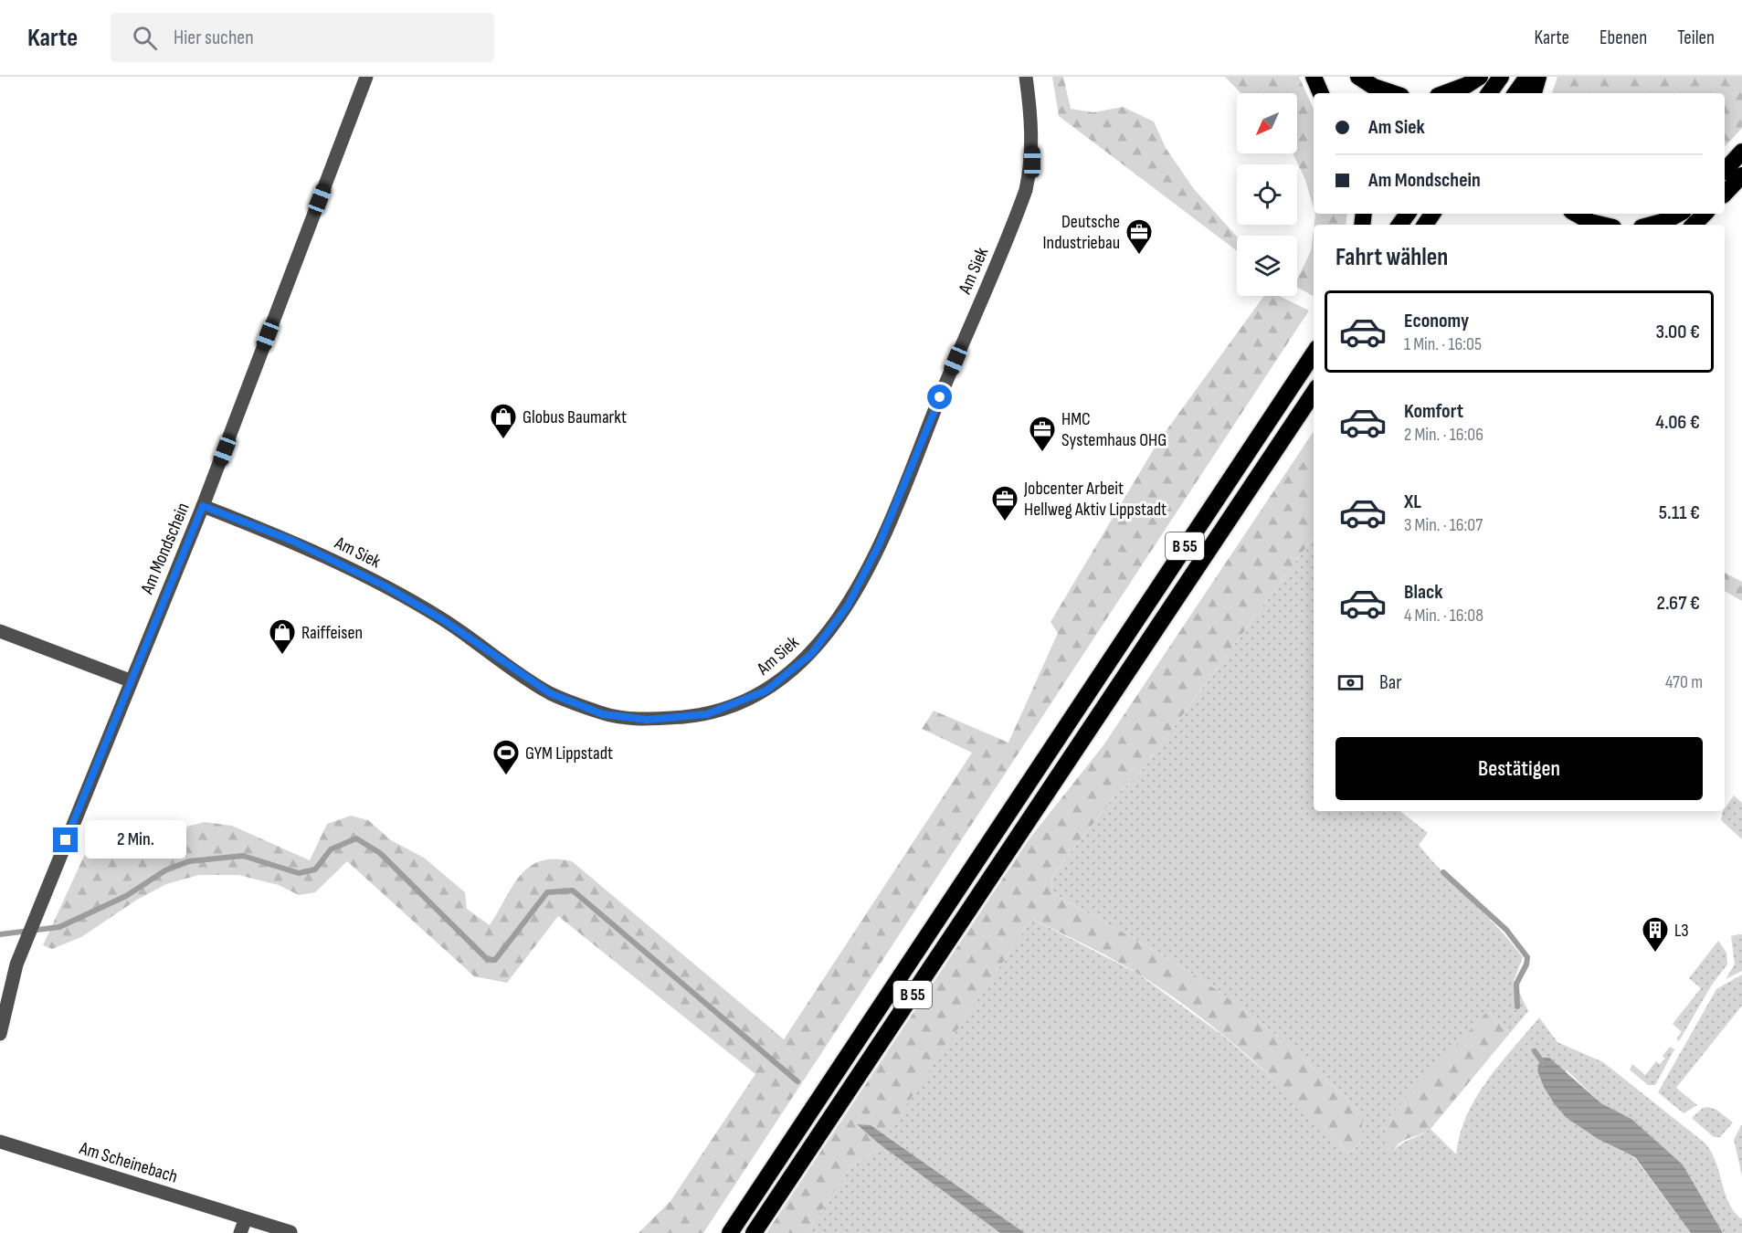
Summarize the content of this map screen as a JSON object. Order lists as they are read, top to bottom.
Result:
{
  "streets": {
    "highway": ["B 55"],
    "street": ["Am Siek", "Am Mondschein", "Am Scheinebach"]
  },
  "crossings": [
    ["Am Siek", "Am Mondschein"]
  ],
  "places": {
    "office": ["Deutsche Industriebau", "HMC Systemhaus OHG", "Jobcenter Arbeit Hellweg Aktiv Lippstadt"],
    "shop": ["Globus Baumarkt", "Raiffeisen"],
    "sports": ["GYM Lippstadt"],
    "building": ["L3"]
  },
  "north": "bottom left",
  "page": {
    "header": "Karte",
    "search": "Hier suchen",
    "nav": ["Karte", "Ebenen", "Teilen"],
    "banner": ["Am Siek", "Am Mondschein"],
    "heading": "Fahrt wählen",
    "list": [
      {
        "name": "Economy",
        "note": "1 Min. · 16:05",
        "value": "3.00 €"
      },
      {
        "name": "Komfort",
        "note": "2 Min. · 16:06",
        "value": "4.06 €"
      },
      {
        "name": "XL",
        "note": "3 Min. · 16:07",
        "value": "5.11 €"
      },
      {
        "name": "Black",
        "note": "4 Min. · 16:08",
        "value": "2.67 €"
      }
    ],
    "pay": ["Bar", "470 m"],
    "buttons": "Bestätigen",
    "bubble": "2 Min."
  }
}
